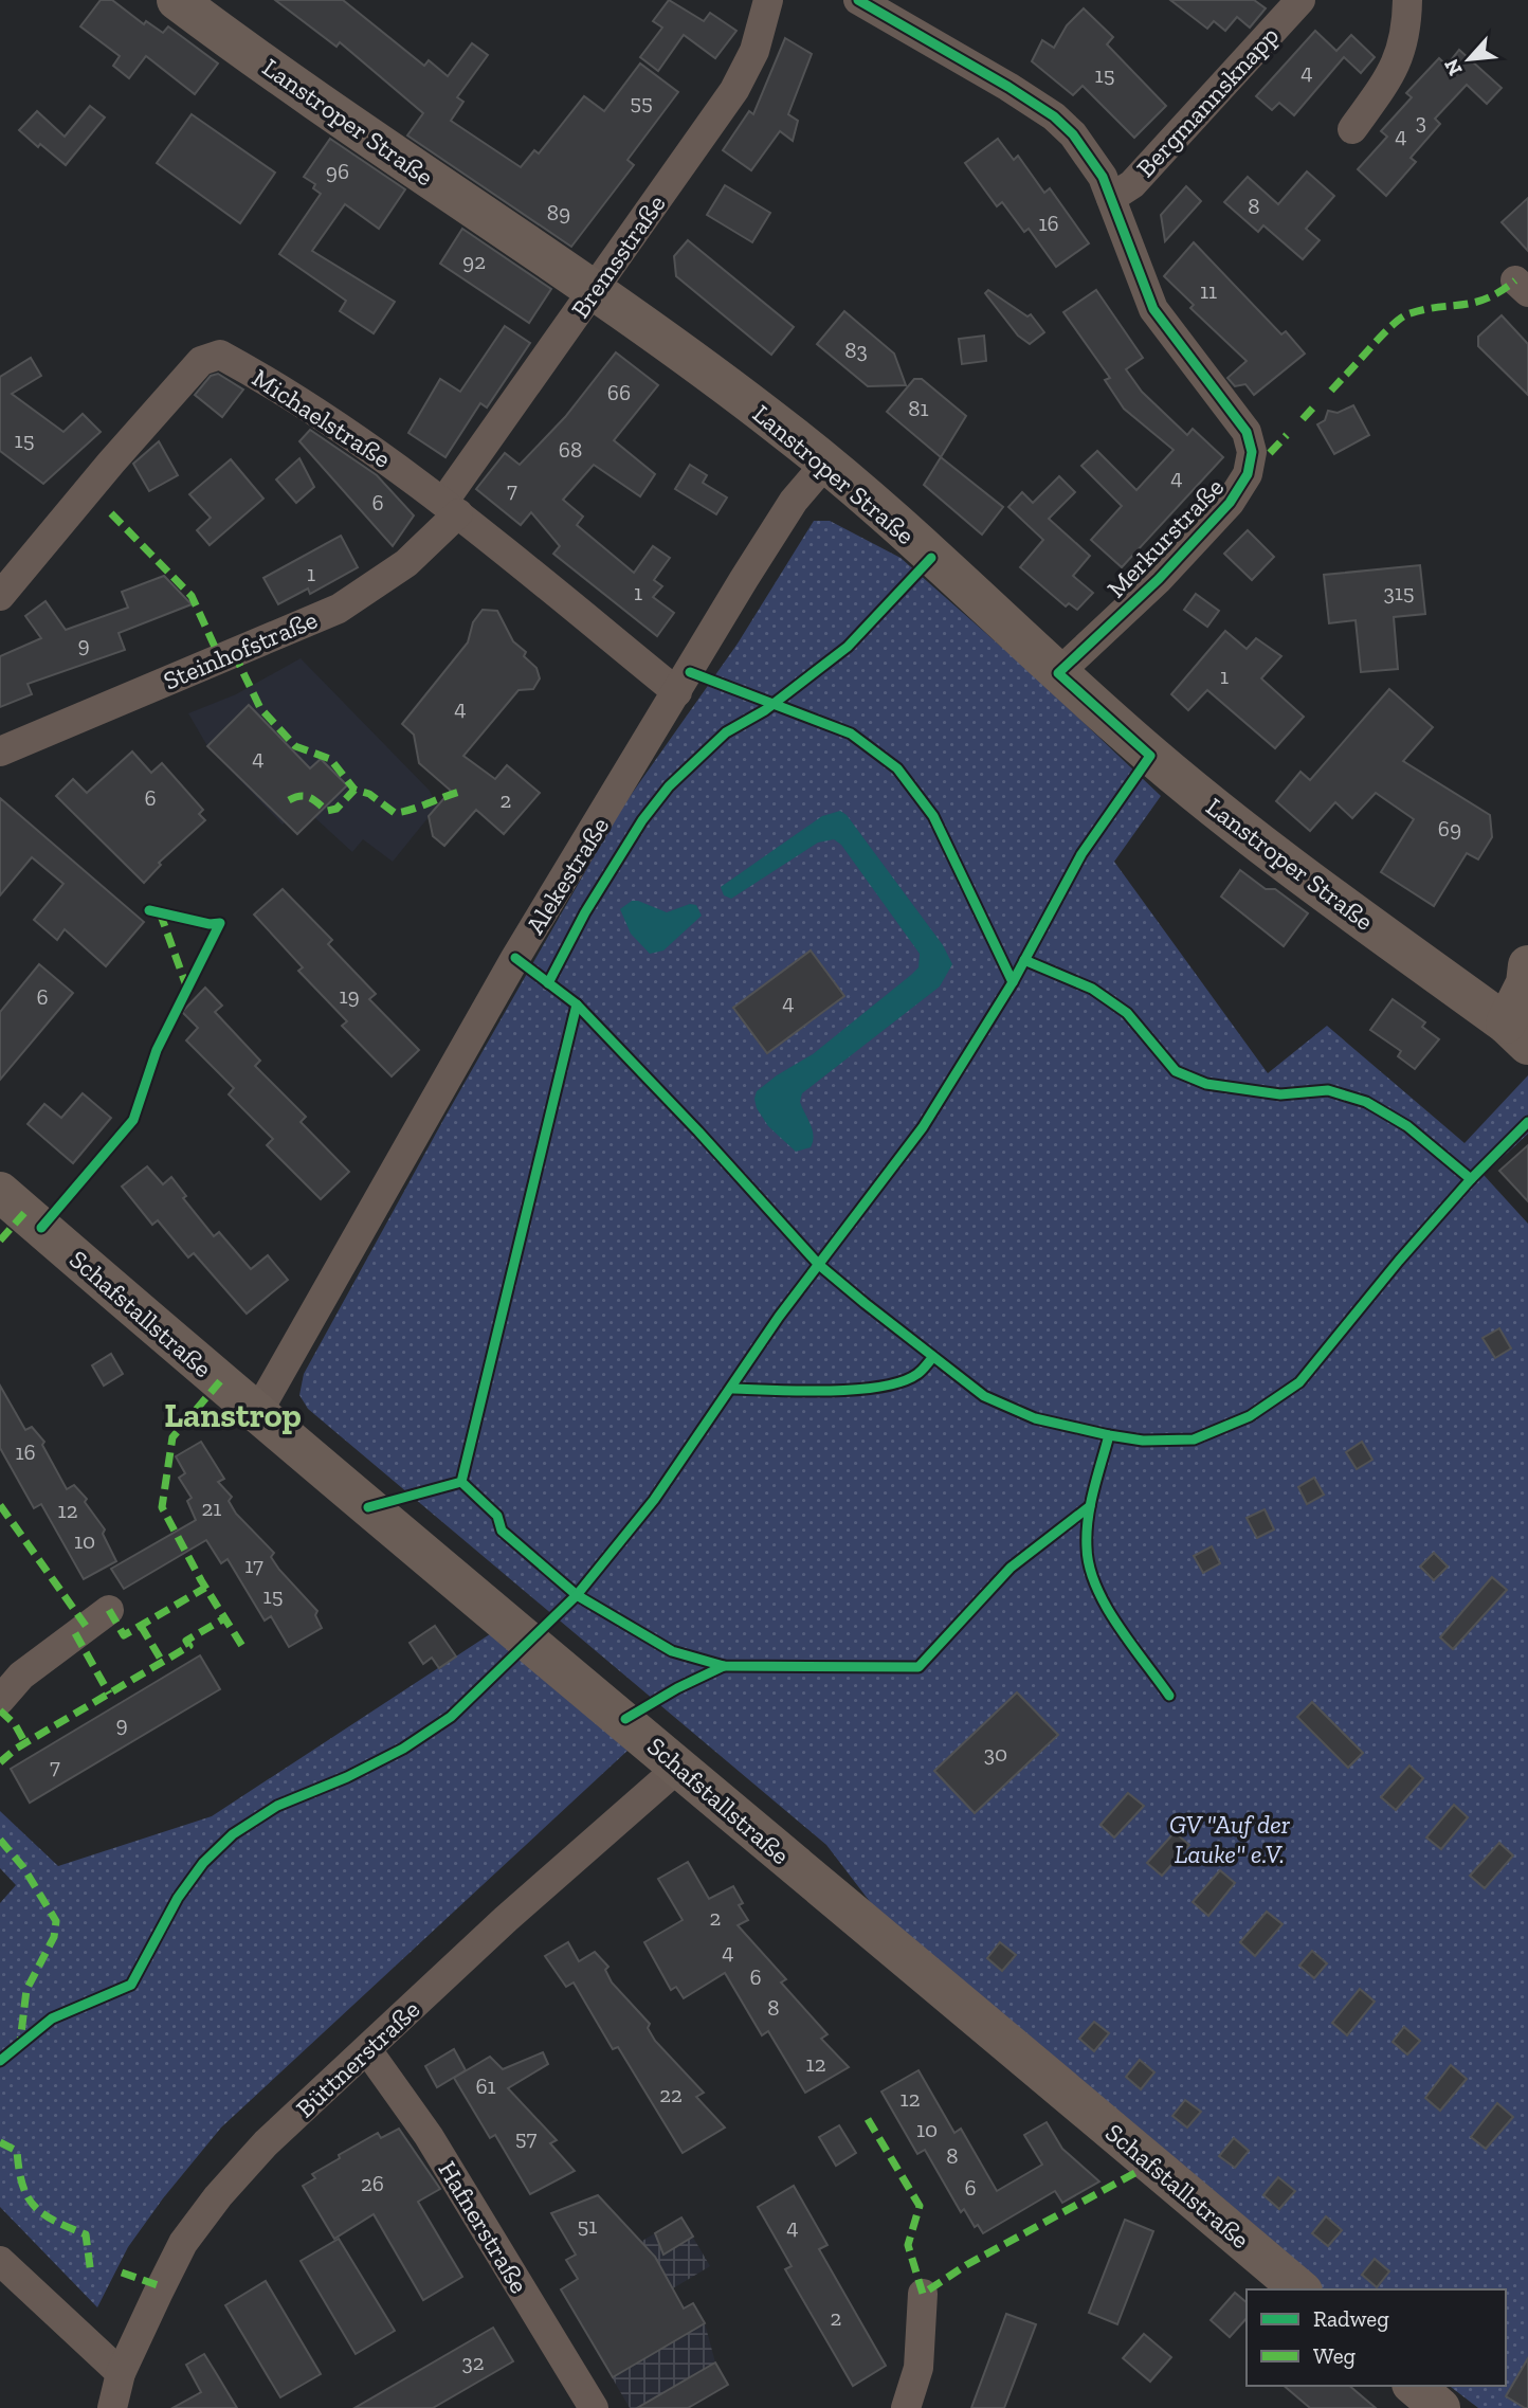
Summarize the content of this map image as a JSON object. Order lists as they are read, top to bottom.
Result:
{
  "streets": {
    "street": [
      "Bergmannsknapp",
      "Lanstroper Straße",
      "Bremsstraße",
      "Michaelstraße",
      "Merkurstraße",
      "Steinhofstraße",
      "Alekestraße",
      "Schafstallstraße",
      "Büttnerstraße",
      "Hafnerstraße"
    ]
  },
  "crossings": [
    ["Bergmannsknapp", "Merkurstraße"],
    ["Lanstroper Straße", "Bremsstraße"],
    ["Lanstroper Straße", "Merkurstraße"],
    ["Lanstroper Straße", "Alekestraße"],
    ["Bremsstraße", "Michaelstraße"],
    ["Bremsstraße", "Steinhofstraße"],
    ["Michaelstraße", "Steinhofstraße"],
    ["Michaelstraße", "Alekestraße"],
    ["Alekestraße", "Schafstallstraße"],
    ["Schafstallstraße", "Büttnerstraße"],
    ["Büttnerstraße", "Hafnerstraße"]
  ],
  "districts": ["Lanstrop"],
  "parks": ["GV \"Auf der Lauke\" e.V."],
  "house_numbers": [
    "4",
    "15",
    "55",
    "3",
    "4",
    "96",
    "8",
    "89",
    "16",
    "92",
    "11",
    "83",
    "66",
    "81",
    "15",
    "68",
    "4",
    "7",
    "6",
    "1",
    "1",
    "315",
    "9",
    "1",
    "4",
    "4",
    "6",
    "2",
    "69",
    "19",
    "6",
    "4",
    "16",
    "21",
    "12",
    "10",
    "17",
    "15",
    "9",
    "30",
    "7",
    "2",
    "4",
    "6",
    "8",
    "12",
    "61",
    "22",
    "12",
    "10",
    "57",
    "8",
    "26",
    "6",
    "51",
    "4",
    "2",
    "32"
  ],
  "legend": ["Radweg", "Weg"],
  "north": "bottom left"
}
